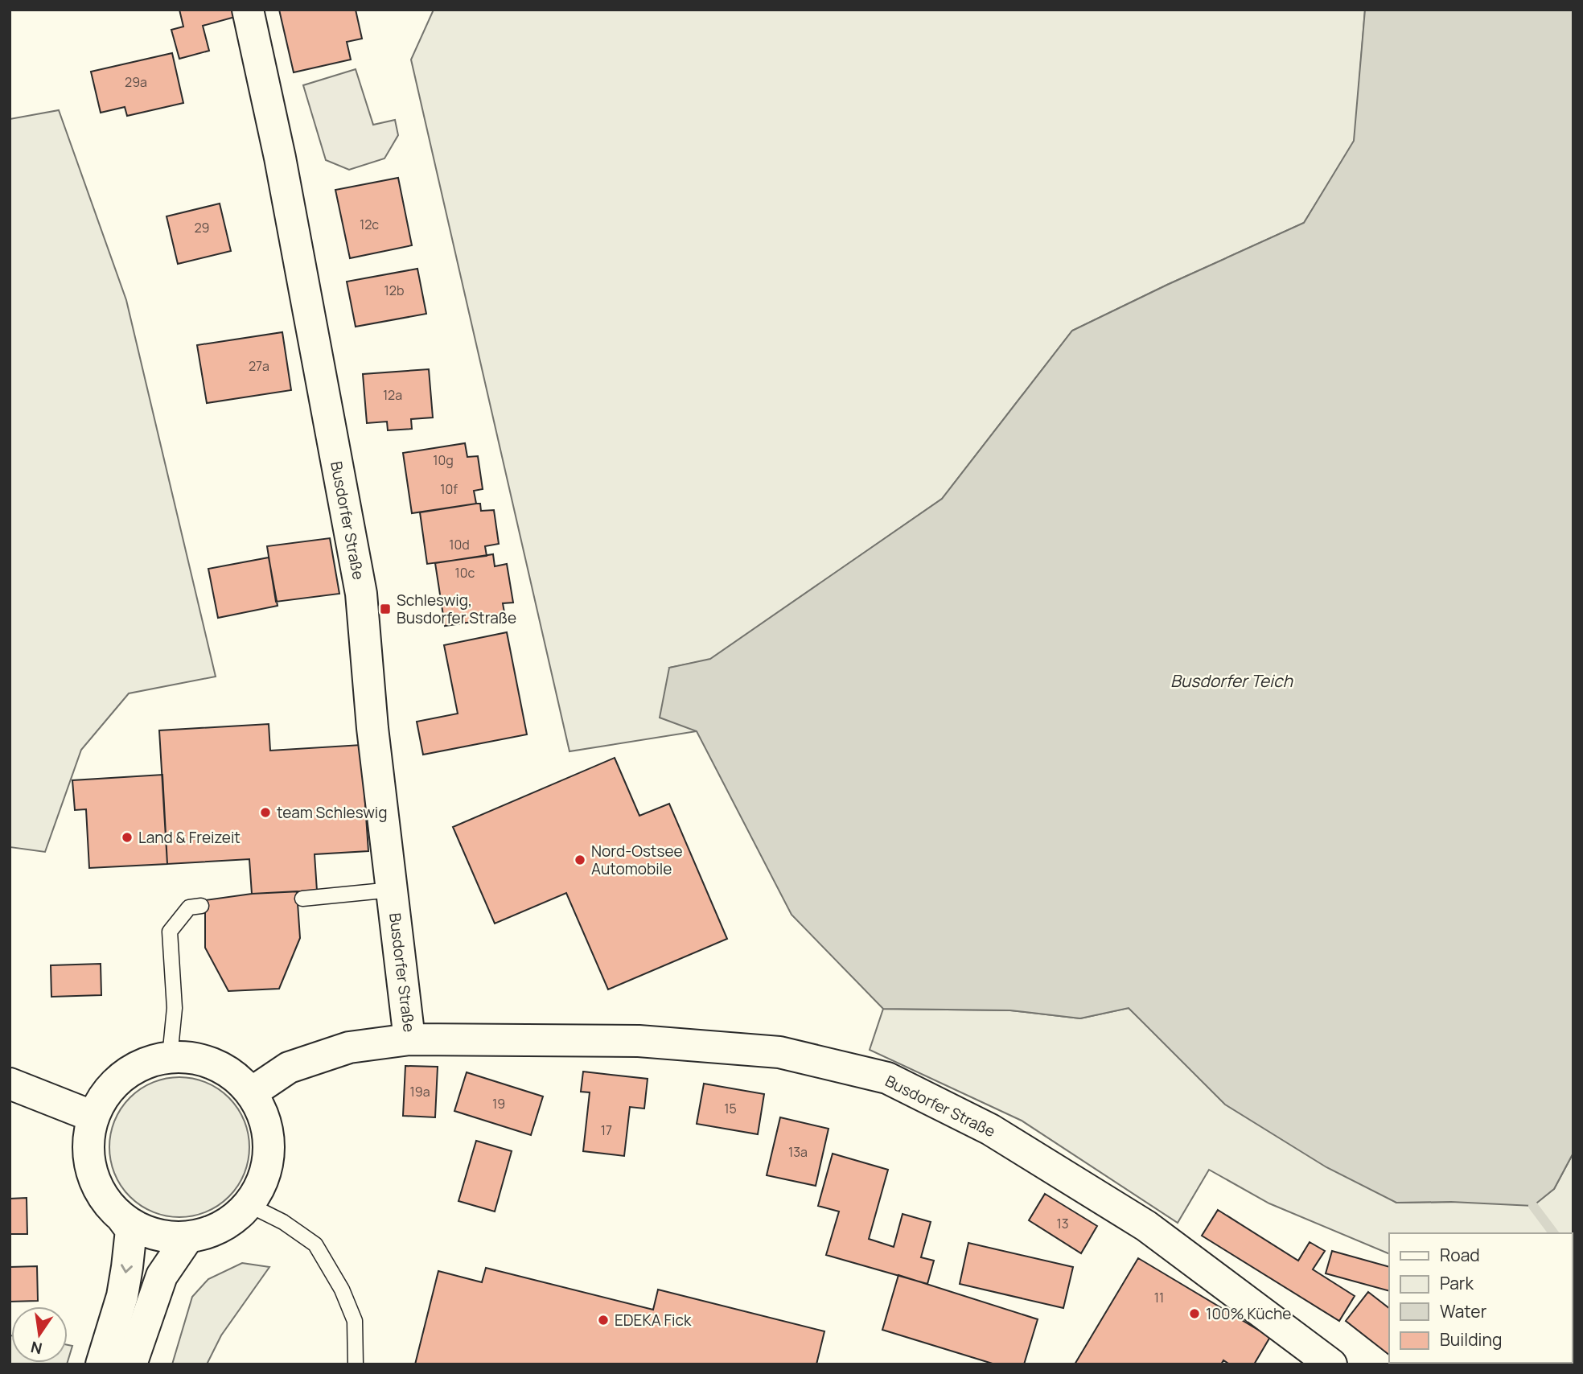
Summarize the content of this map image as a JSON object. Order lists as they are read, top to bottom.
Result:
{
  "streets": {
    "main road": ["Busdorfer Straße"]
  },
  "water": ["Busdorfer Teich"],
  "places": {
    "transit": ["Schleswig, Busdorfer Straße"],
    "other": [
      "team Schleswig",
      "Land & Freizeit",
      "Nord-Ostsee Automobile",
      "100% Küche",
      "EDEKA Fick"
    ]
  },
  "house_numbers": [
    "29a",
    "12c",
    "29",
    "12b",
    "27a",
    "12a",
    "10g",
    "10f",
    "10d",
    "10c",
    "19a",
    "19",
    "15",
    "17",
    "13a",
    "13",
    "11"
  ],
  "legend": [
    "Road",
    "Park",
    "Water",
    "Building"
  ],
  "north": "bottom"
}
